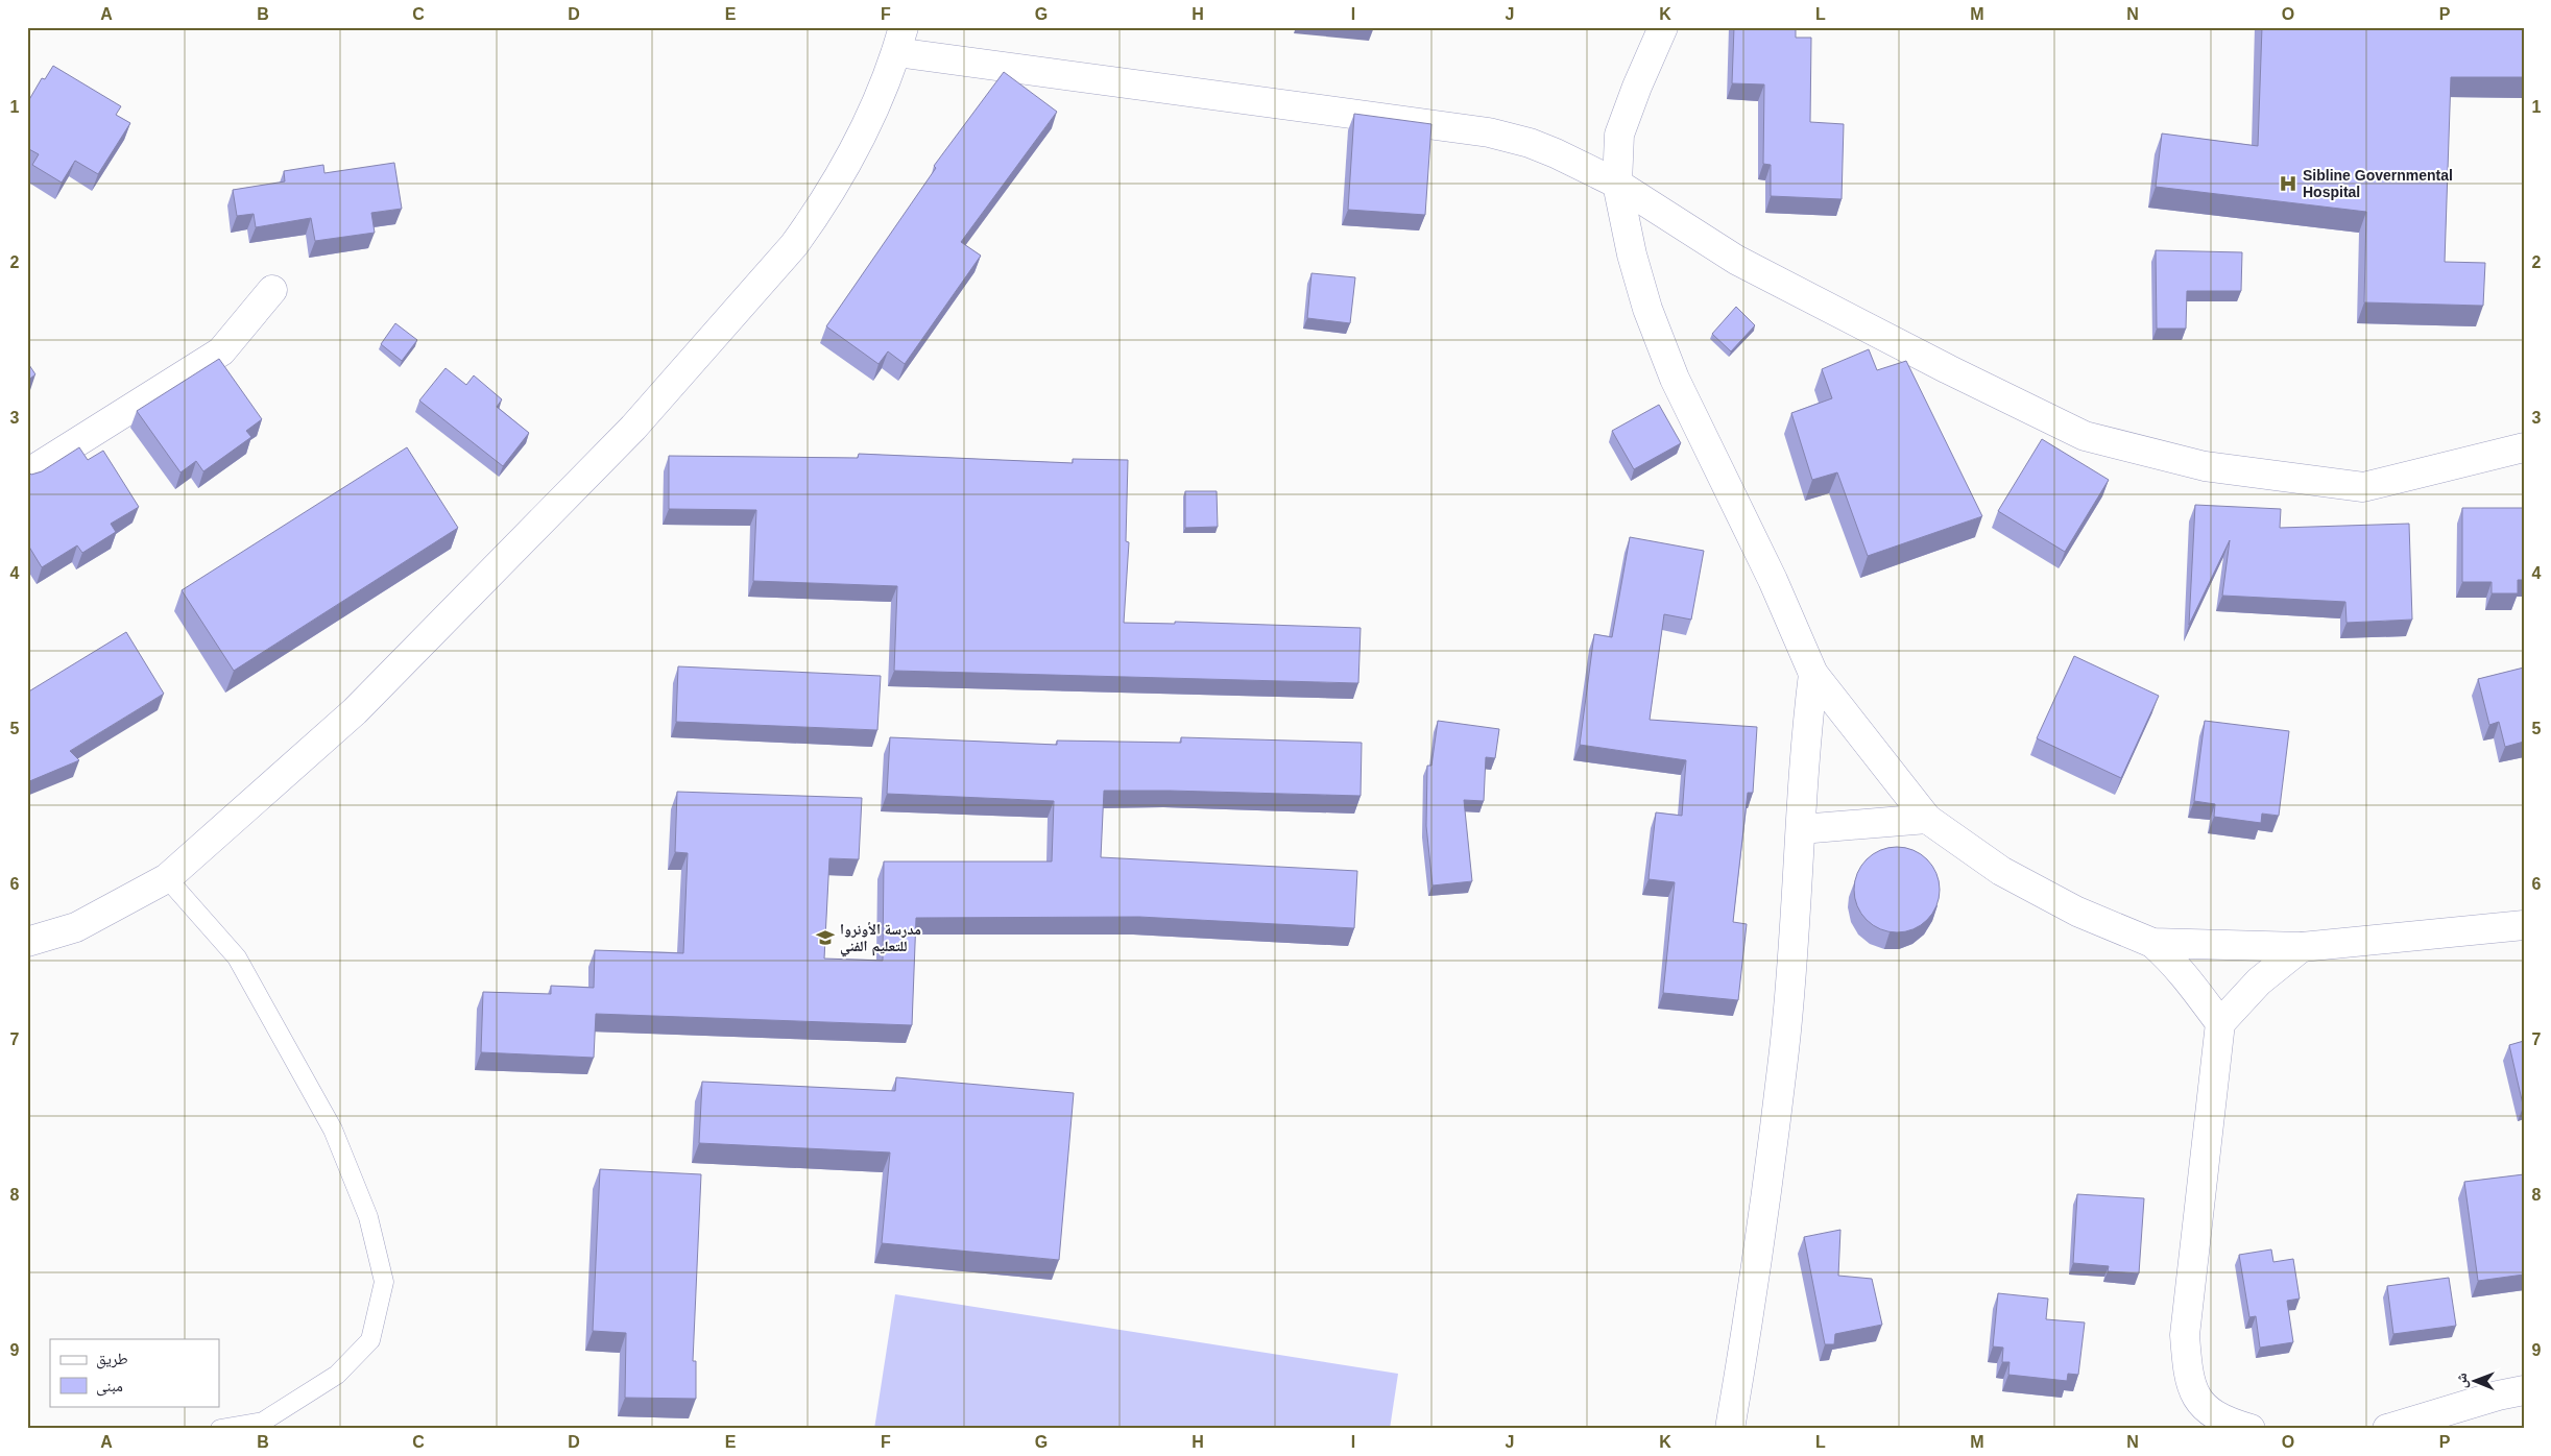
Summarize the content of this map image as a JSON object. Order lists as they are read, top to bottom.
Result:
{
  "places": {
    "hospital": ["Sibline Governmental Hospital"],
    "school or university": ["مدرسة الأونروا للتعليم الفني"]
  },
  "legend": ["طريق", "مبنى"],
  "north": "left",
  "grid": {
    "columns": [
      "A",
      "B",
      "C",
      "D",
      "E",
      "F",
      "G",
      "H",
      "I",
      "J",
      "K",
      "L",
      "M",
      "N",
      "O",
      "P"
    ],
    "rows": [
      "1",
      "2",
      "3",
      "4",
      "5",
      "6",
      "7",
      "8",
      "9"
    ]
  }
}
